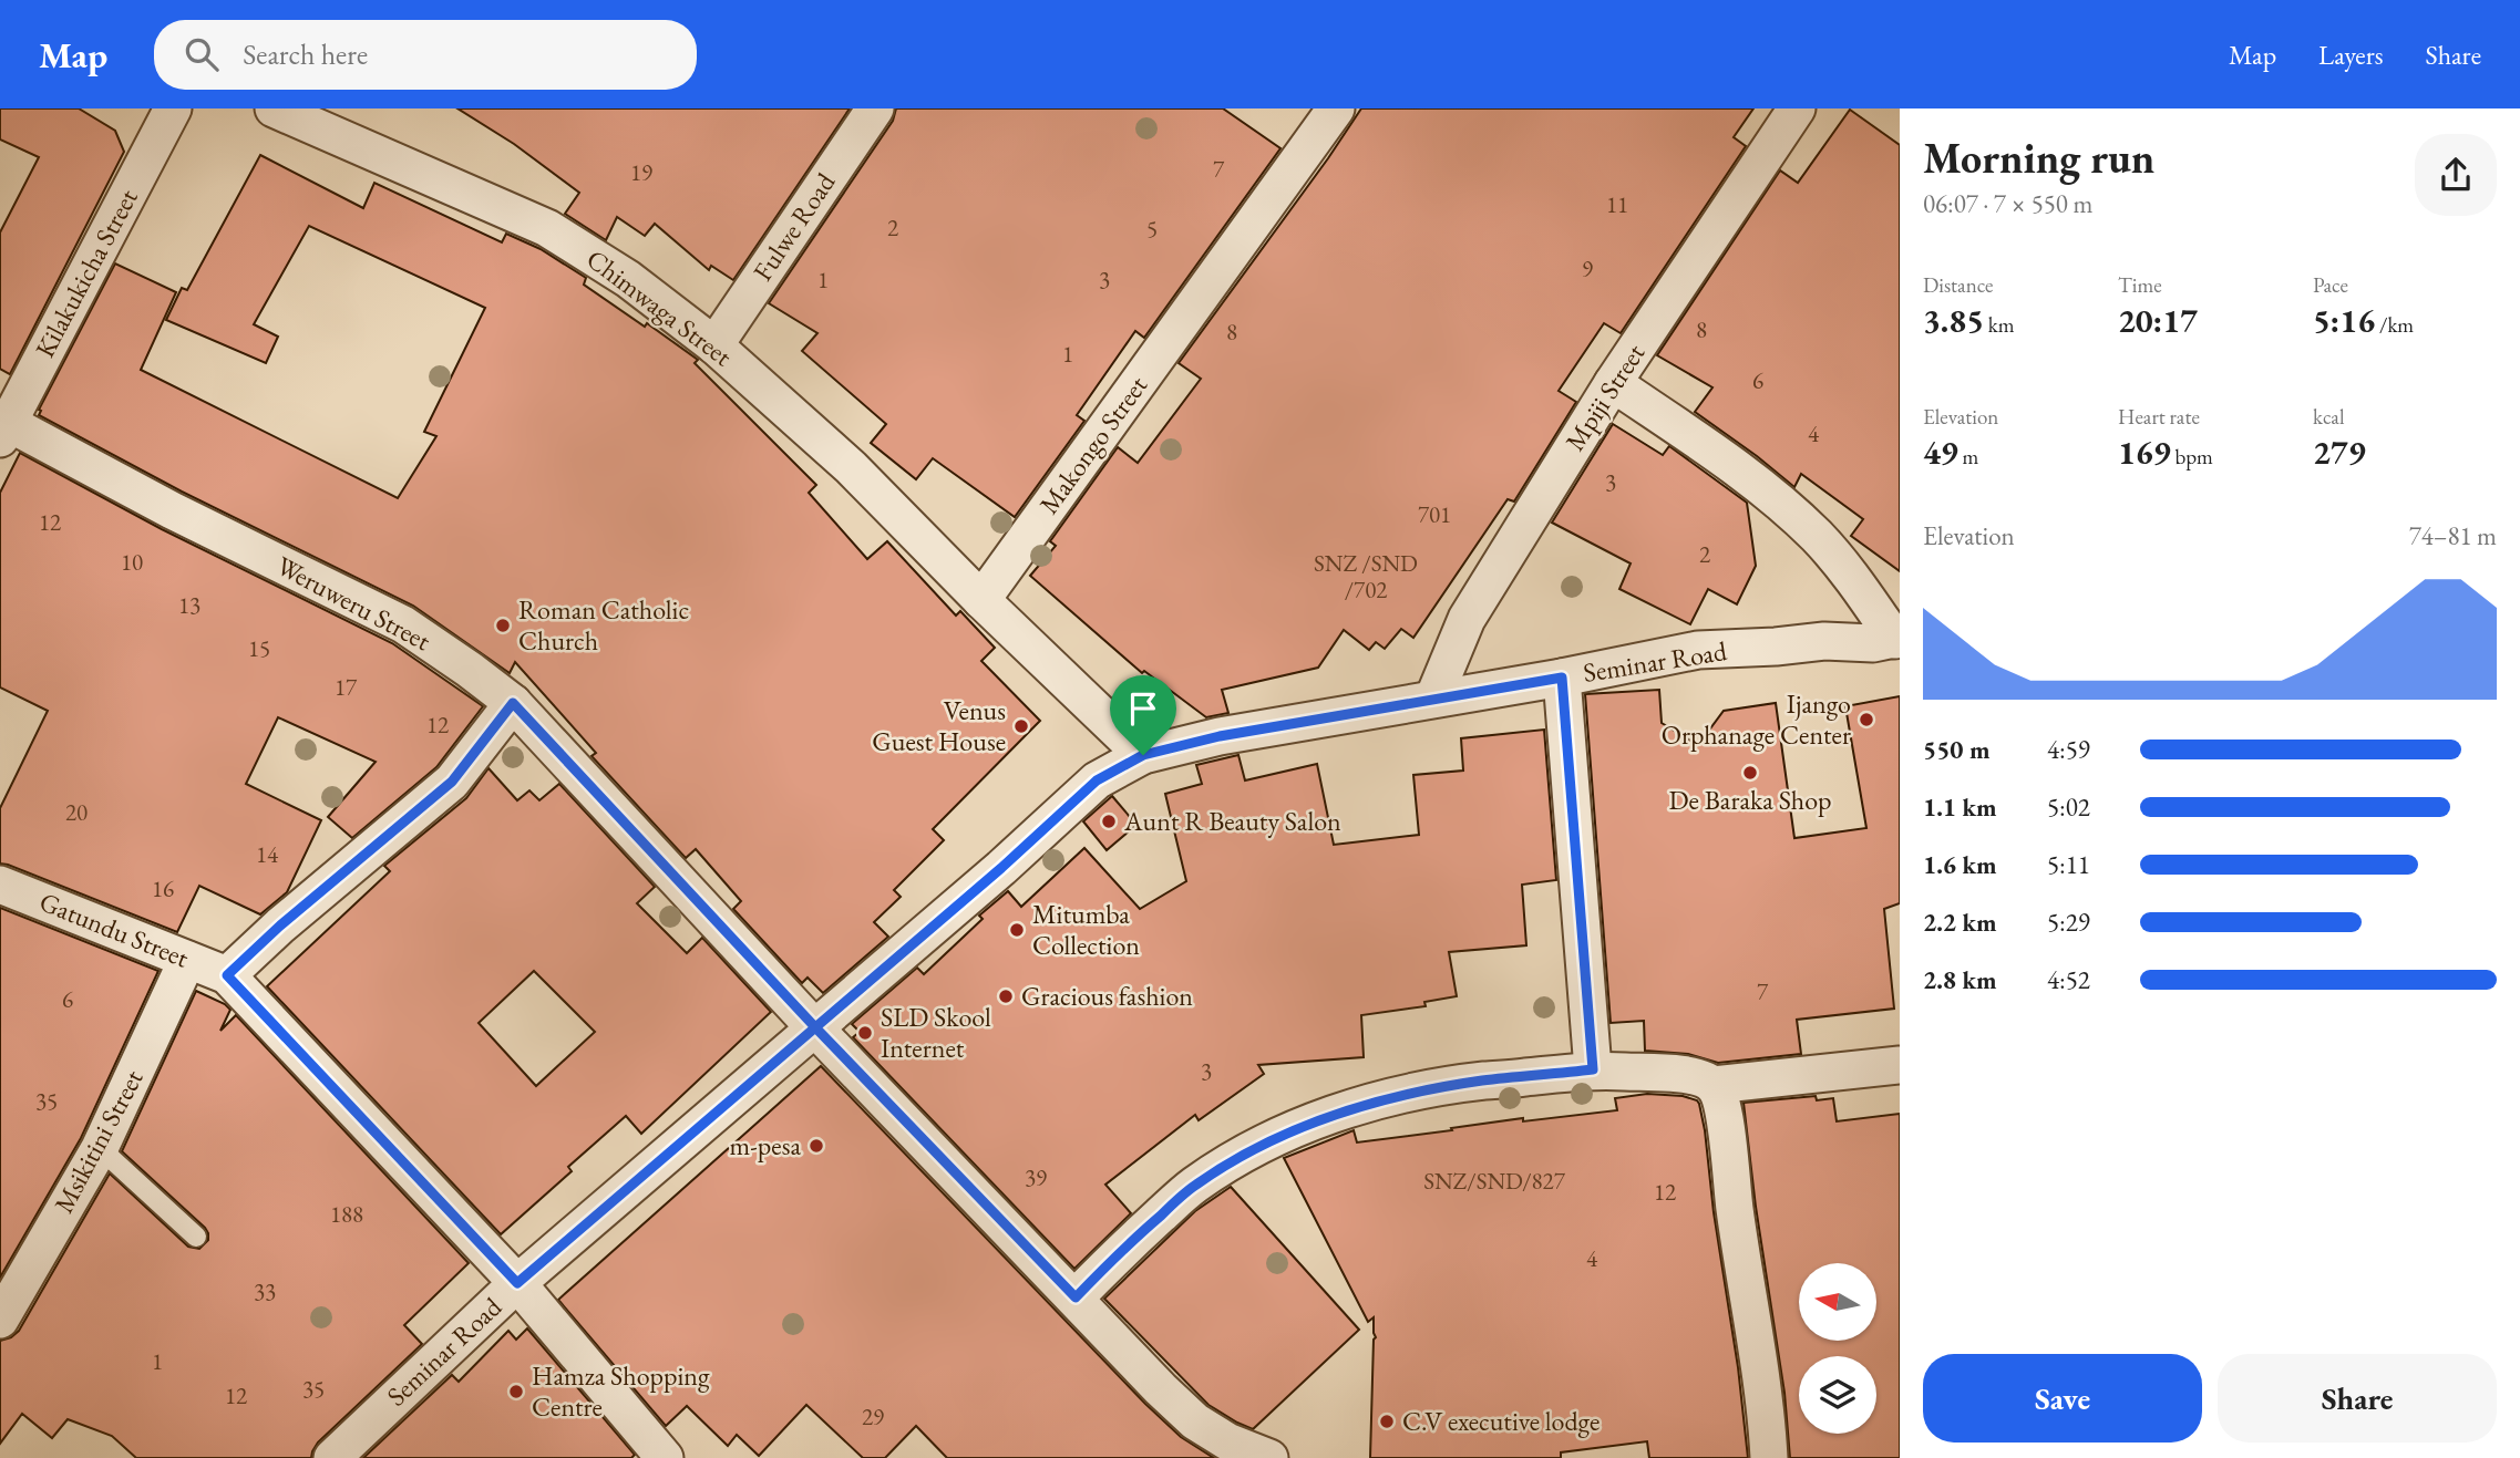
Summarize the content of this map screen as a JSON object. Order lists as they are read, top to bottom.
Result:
{
  "streets": {
    "street": [
      "Fulwe Road",
      "Kilakukicha Street",
      "Chimwaga Street",
      "Mpiji Street",
      "Makongo Street",
      "Weruweru Street",
      "Seminar Road",
      "Gatundu Street",
      "Msikitini Street"
    ]
  },
  "crossings": [
    ["Fulwe Road", "Chimwaga Street"],
    ["Kilakukicha Street", "Weruweru Street"],
    ["Chimwaga Street", "Makongo Street"],
    ["Mpiji Street", "Seminar Road"],
    ["Weruweru Street", "Seminar Road"],
    ["Seminar Road", "Gatundu Street"],
    ["Gatundu Street", "Msikitini Street"]
  ],
  "places": [
    "Roman Catholic Church",
    "Ijango Orphanage Center",
    "Venus Guest House",
    "De Baraka Shop",
    "Aunt R Beauty Salon",
    "Mitumba Collection",
    "Gracious fashion",
    "SLD Skool Internet",
    "m-pesa",
    "Hamza Shopping Centre",
    "C.V executive lodge"
  ],
  "house_numbers": [
    "7",
    "19",
    "11",
    "2",
    "5",
    "9",
    "1",
    "3",
    "8",
    "8",
    "1",
    "6",
    "4",
    "3",
    "701",
    "12",
    "2",
    "10",
    "SNZ /SND /702",
    "13",
    "15",
    "17",
    "12",
    "20",
    "14",
    "16",
    "7",
    "6",
    "3",
    "35",
    "39",
    "SNZ/SND/827",
    "12",
    "188",
    "4",
    "33",
    "1",
    "35",
    "12",
    "29"
  ],
  "north": "left",
  "page": {
    "header": "Map",
    "search": "Search here",
    "nav": ["Map", "Layers", "Share"],
    "heading": ["Morning run", "06:07 · 7 × 550 m"],
    "stats": [
      ["Distance", "3.85 km"],
      ["Time", "20:17"],
      ["Pace", "5:16 /km"],
      ["Elevation", "49 m"],
      ["Heart rate", "169 bpm"],
      ["kcal", "279"]
    ],
    "chart": ["Elevation", "74–81 m"],
    "list": [
      {
        "name": "550 m",
        "note": "4:59"
      },
      {
        "name": "1.1 km",
        "note": "5:02"
      },
      {
        "name": "1.6 km",
        "note": "5:11"
      },
      {
        "name": "2.2 km",
        "note": "5:29"
      },
      {
        "name": "2.8 km",
        "note": "4:52"
      }
    ],
    "buttons": ["Save", "Share"]
  }
}
